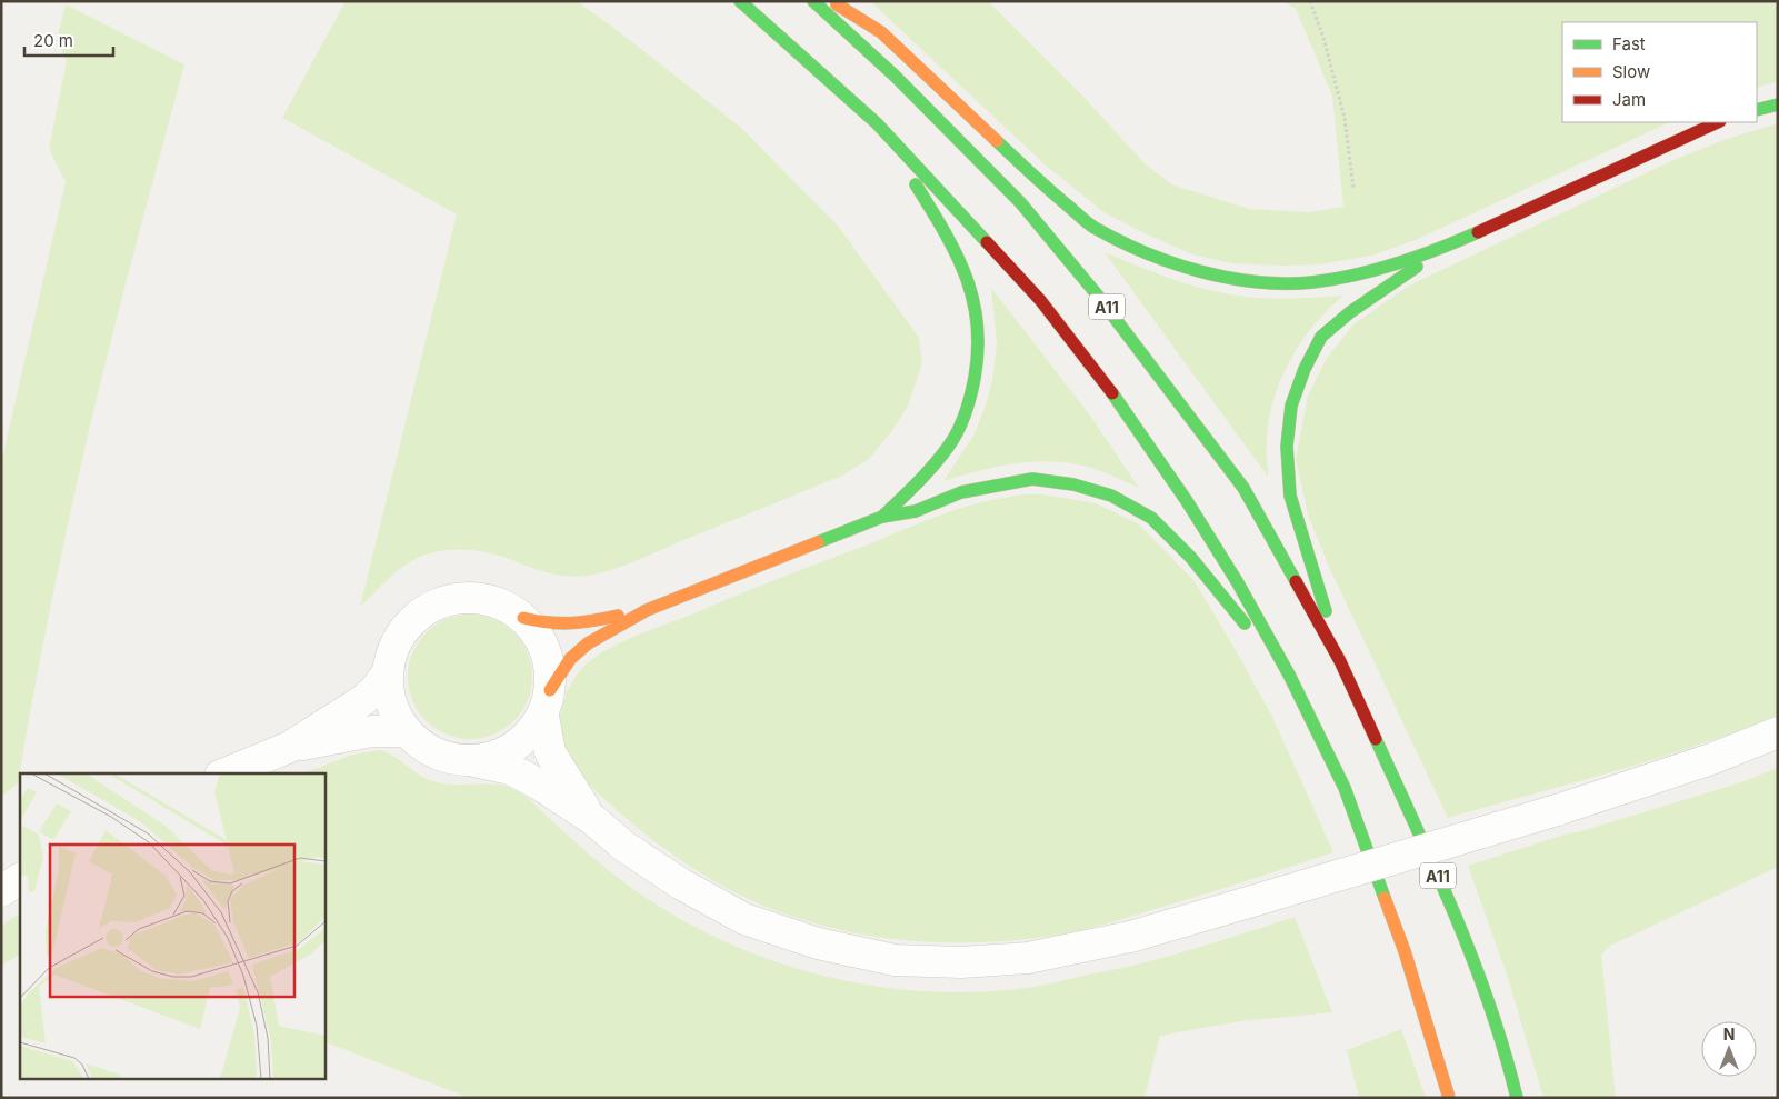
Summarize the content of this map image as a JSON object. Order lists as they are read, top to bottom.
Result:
{
  "streets": {
    "highway": ["A11"]
  },
  "legend": ["Fast", "Slow", "Jam"],
  "scale_bar": "20 m",
  "north": "top"
}
